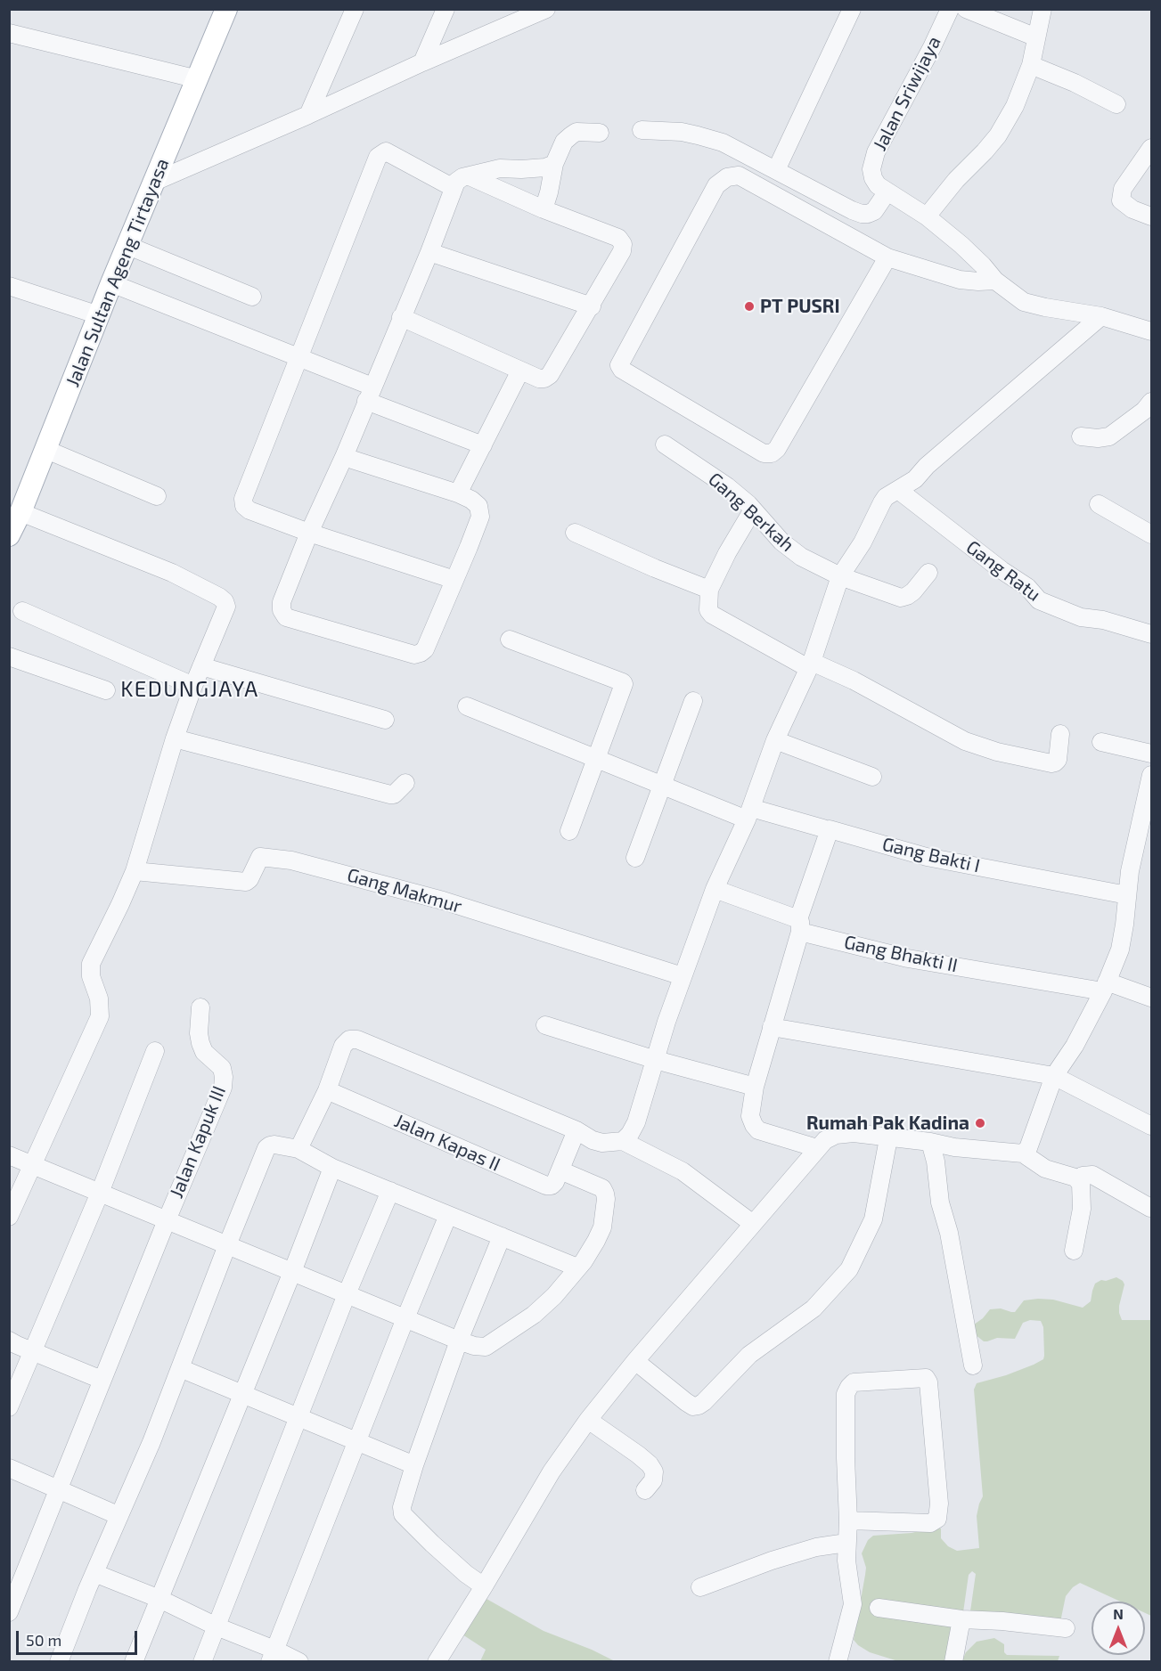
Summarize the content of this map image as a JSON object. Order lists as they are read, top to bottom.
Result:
{
  "streets": {
    "main road": ["Jalan Sultan Ageng Tirtayasa"],
    "street": [
      "Jalan Sriwijaya",
      "Gang Berkah",
      "Gang Ratu",
      "Gang Bakti I",
      "Gang Makmur",
      "Gang Bhakti II",
      "Jalan Kapuk III",
      "Jalan Kapas II"
    ]
  },
  "crossings": [
    ["Gang Bakti I", "Gang Bhakti II"]
  ],
  "districts": ["KEDUNGJAYA"],
  "places": ["PT PUSRI", "Rumah Pak Kadina"],
  "scale_bar": "50 m",
  "north": "top"
}
